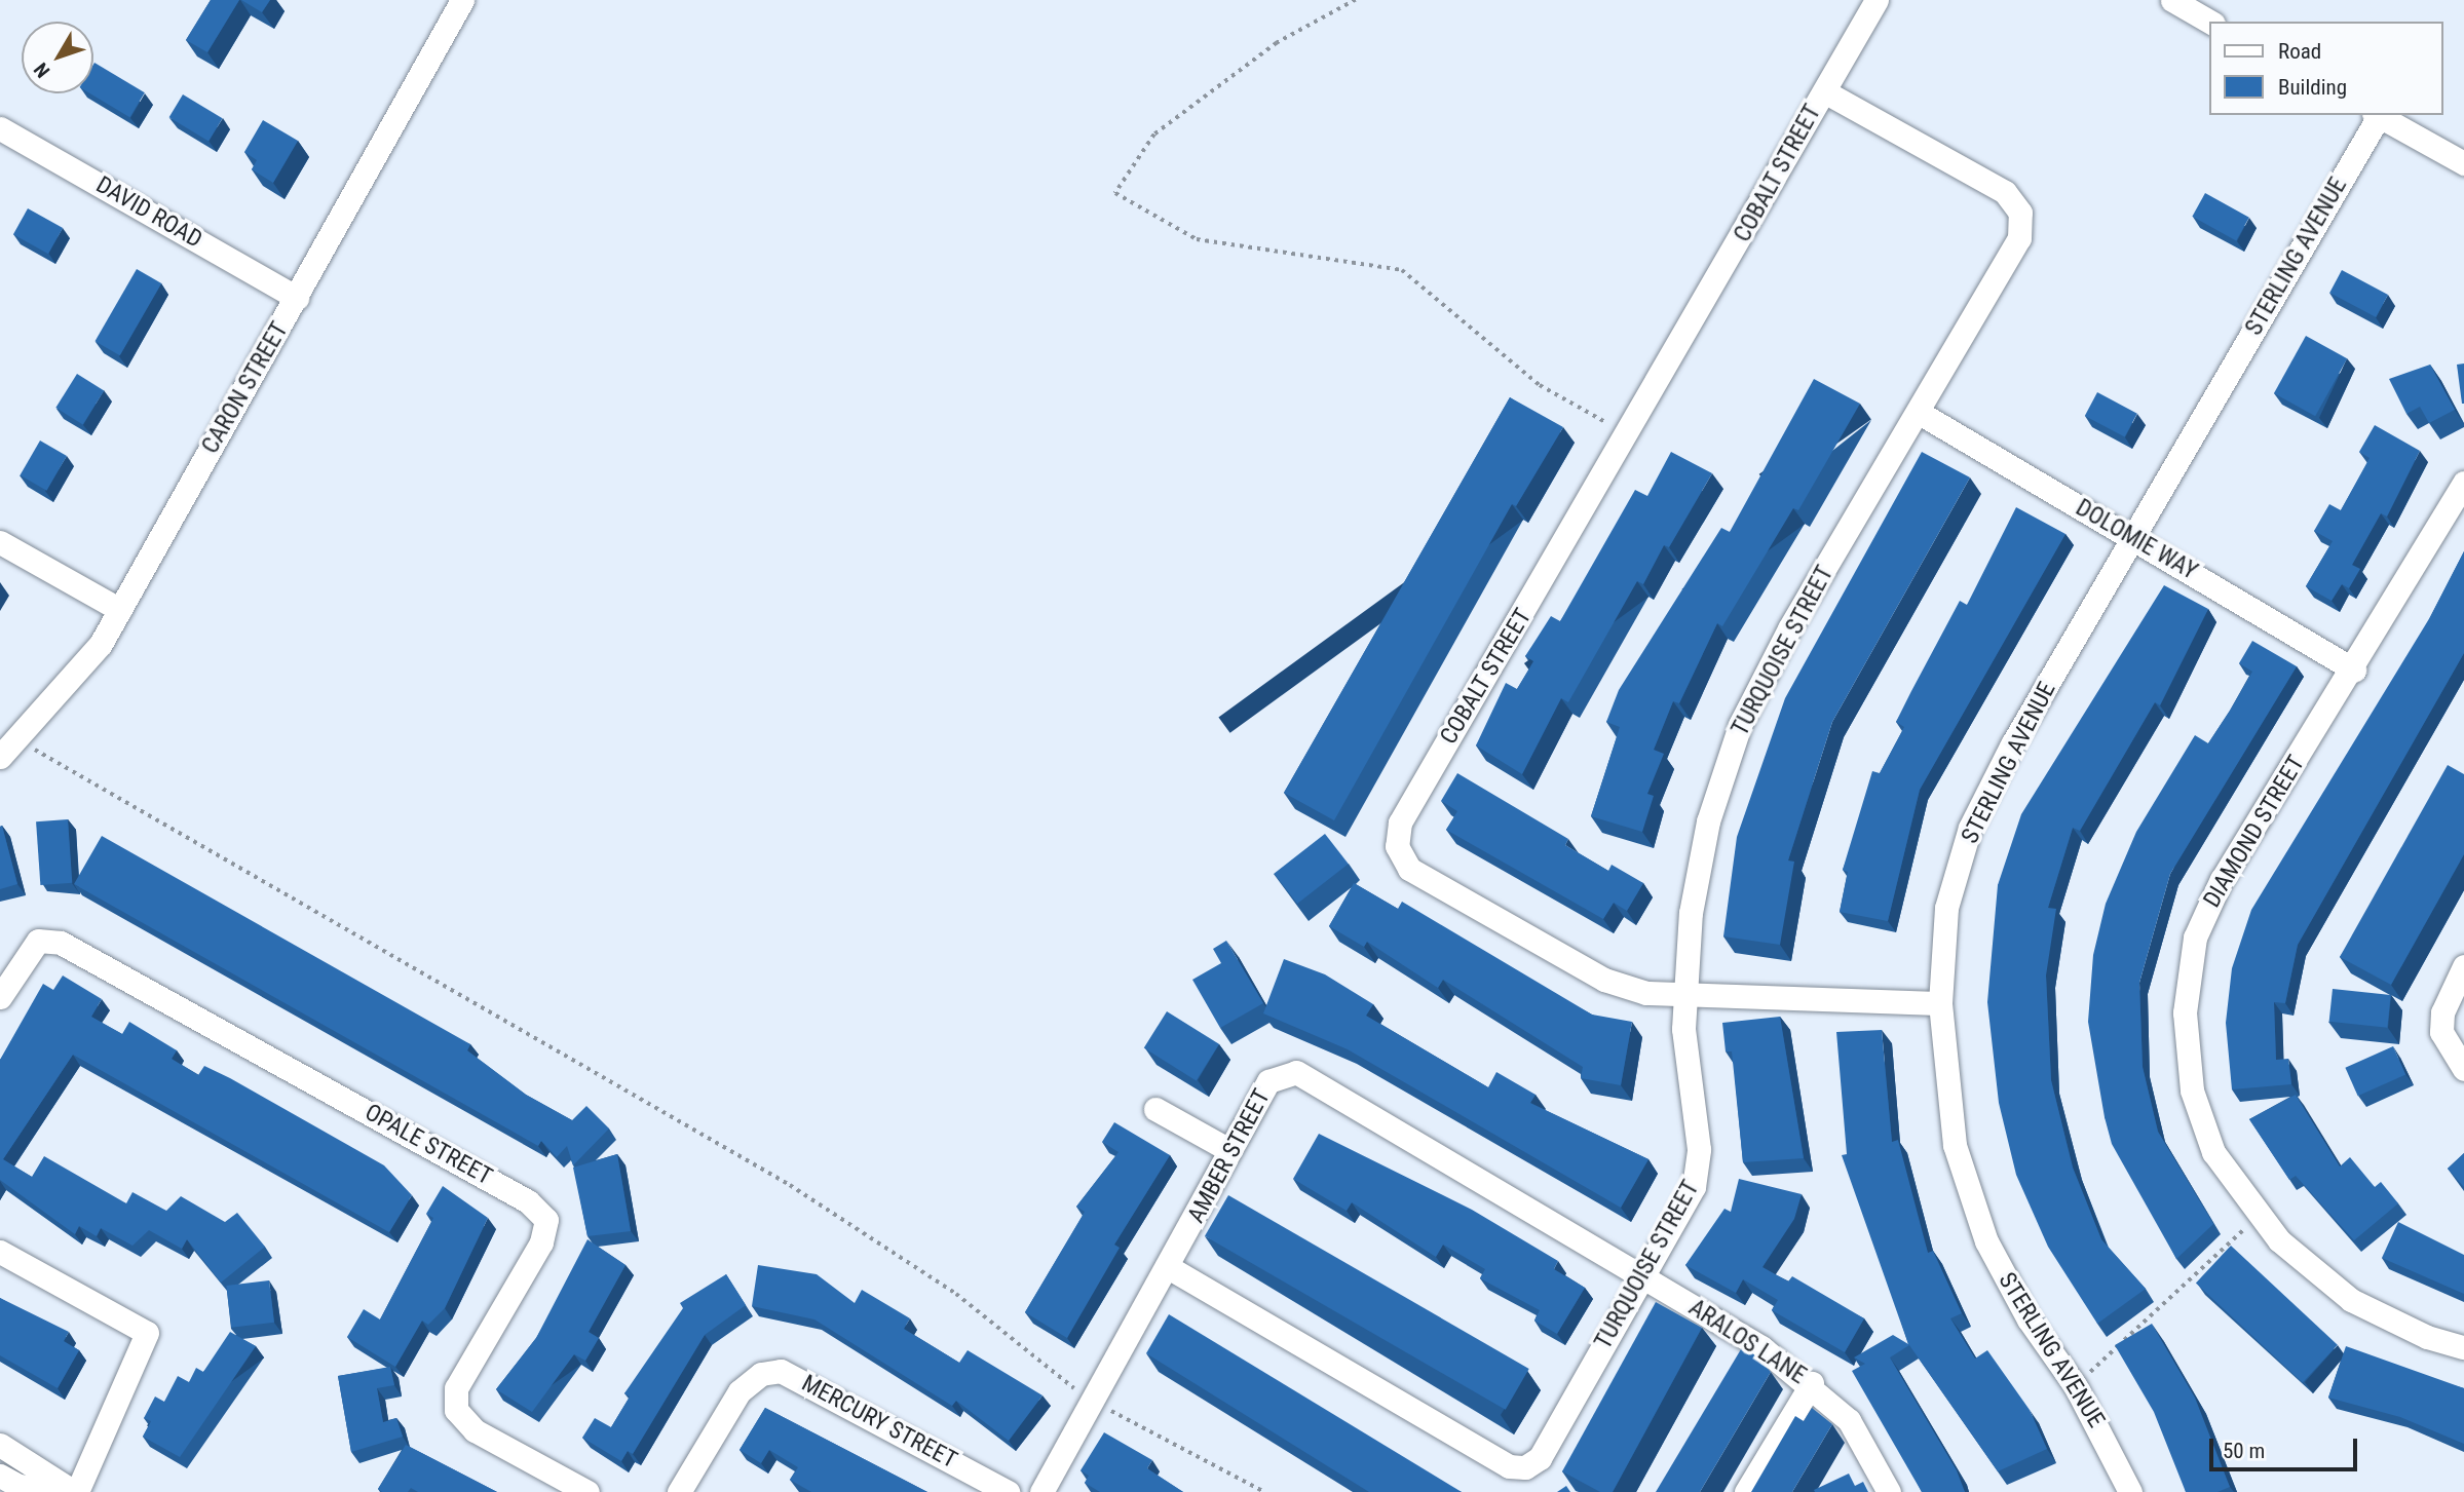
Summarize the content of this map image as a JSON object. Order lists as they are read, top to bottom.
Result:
{
  "streets": {
    "street": [
      "COBALT STREET",
      "DAVID ROAD",
      "STERLING AVENUE",
      "CARON STREET",
      "DOLOMIE WAY",
      "TURQUOISE STREET",
      "DIAMOND STREET",
      "OPALE STREET",
      "AMBER STREET",
      "ARALOS LANE",
      "MERCURY STREET"
    ]
  },
  "crossings": [
    ["COBALT STREET", "STERLING AVENUE"],
    ["COBALT STREET", "TURQUOISE STREET"],
    ["DAVID ROAD", "CARON STREET"],
    ["STERLING AVENUE", "DOLOMIE WAY"],
    ["DOLOMIE WAY", "TURQUOISE STREET"],
    ["DOLOMIE WAY", "DIAMOND STREET"],
    ["TURQUOISE STREET", "AMBER STREET"],
    ["TURQUOISE STREET", "ARALOS LANE"],
    ["AMBER STREET", "ARALOS LANE"]
  ],
  "legend": ["Road", "Building"],
  "scale_bar": "50 m",
  "north": "bottom left"
}
